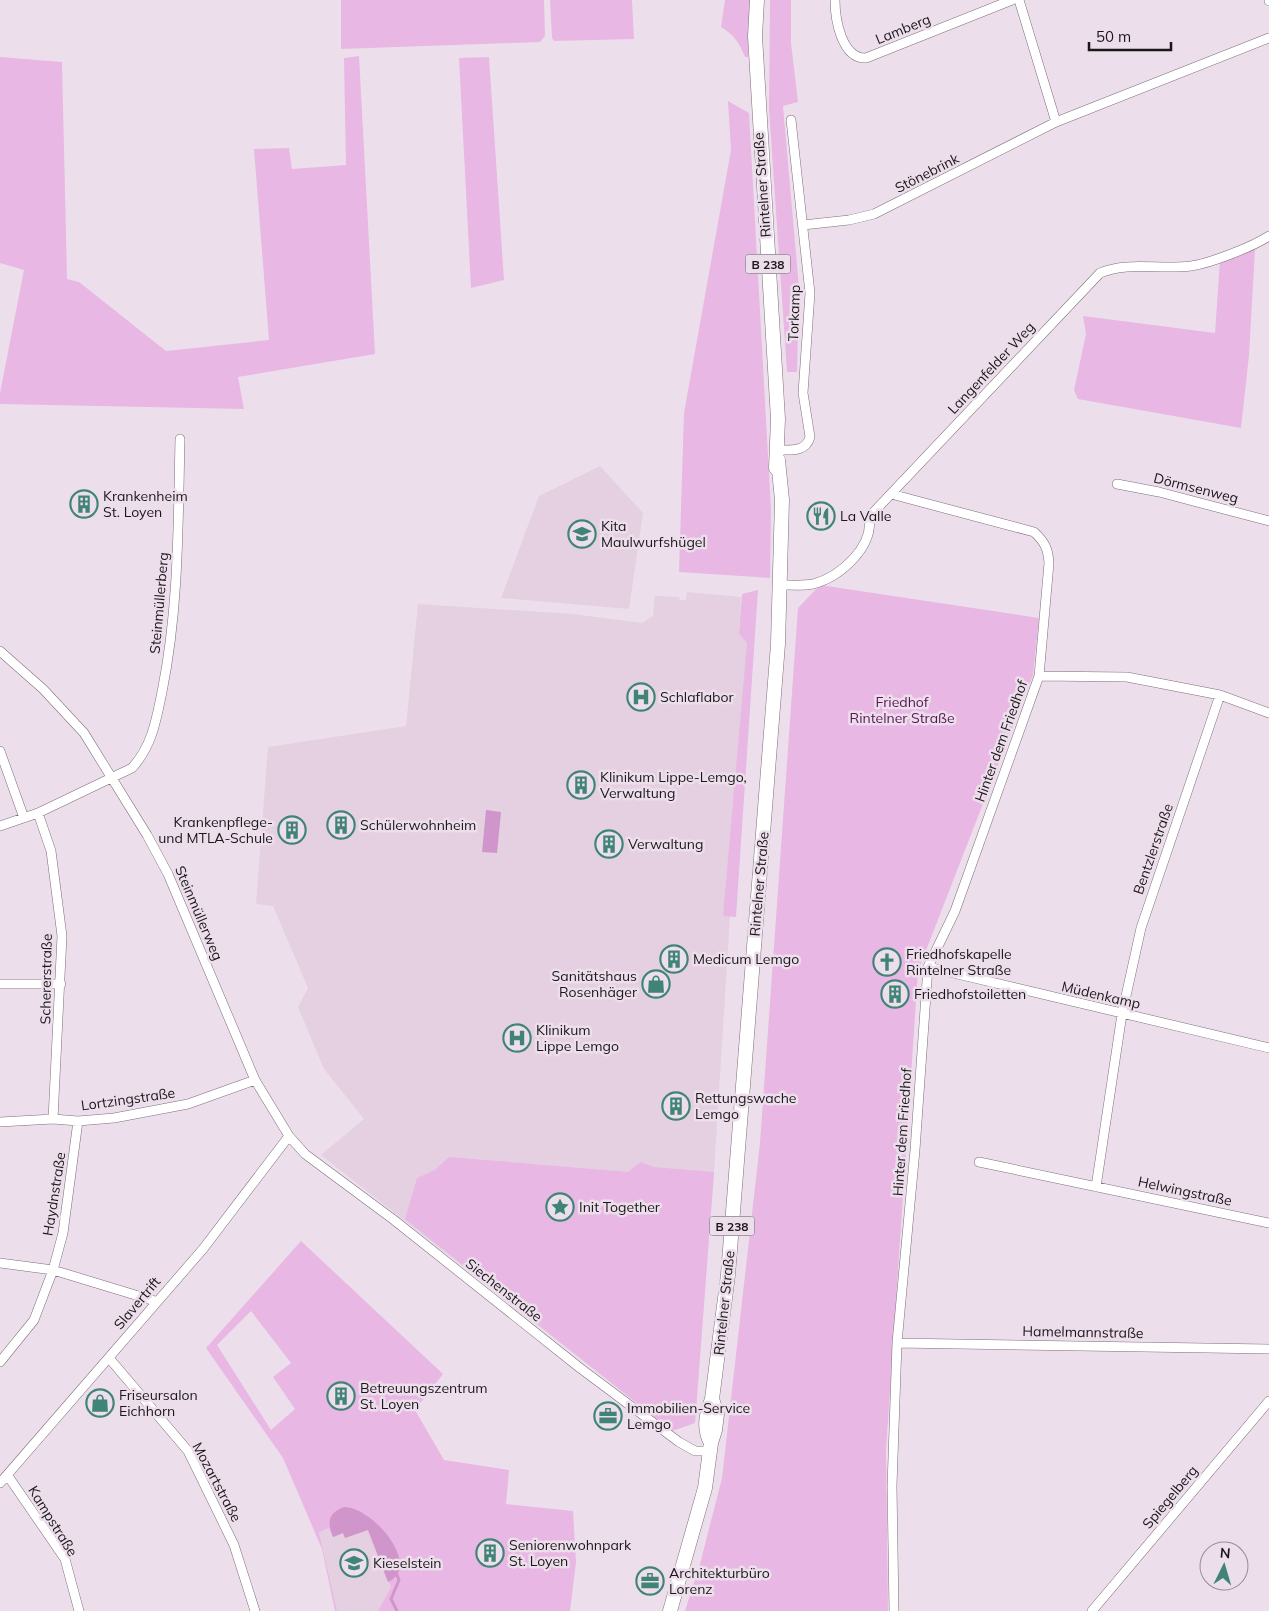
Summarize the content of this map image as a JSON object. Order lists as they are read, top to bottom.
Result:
{
  "streets": {
    "main road": ["Rintelner Straße", "B 238"],
    "street": [
      "Lamberg",
      "Stönebrink",
      "Torkamp",
      "Langenfelder Weg",
      "Dörmsenweg",
      "Steinmüllerberg",
      "Hinter dem Friedhof",
      "Bentzlerstraße",
      "Steinmüllerweg",
      "Schererstraße",
      "Müdenkamp",
      "Lortzingstraße",
      "Helwingstraße",
      "Haydnstraße",
      "Siechenstraße",
      "Slavertrift",
      "Hamelmannstraße",
      "Mozartstraße",
      "Spiegelberg",
      "Kampstraße"
    ]
  },
  "crossings": [
    ["Stönebrink", "Torkamp"],
    ["Rintelner Straße", "Torkamp"],
    ["Rintelner Straße", "Langenfelder Weg"],
    ["Rintelner Straße", "Siechenstraße"],
    ["Steinmüllerberg", "Steinmüllerweg"],
    ["Steinmüllerberg", "Schererstraße"],
    ["Hinter dem Friedhof", "Müdenkamp"],
    ["Hinter dem Friedhof", "Hamelmannstraße"],
    ["Bentzlerstraße", "Müdenkamp"],
    ["Steinmüllerweg", "Lortzingstraße"],
    ["Steinmüllerweg", "Siechenstraße"],
    ["Steinmüllerweg", "Slavertrift"],
    ["Schererstraße", "Lortzingstraße"],
    ["Lortzingstraße", "Haydnstraße"],
    ["Siechenstraße", "Slavertrift"],
    ["Slavertrift", "Mozartstraße"],
    ["Slavertrift", "Kampstraße"]
  ],
  "parks": ["Friedhof Rintelner Straße"],
  "places": {
    "building": [
      "Krankenheim St. Loyen",
      "Klinikum Lippe-Lemgo, Verwaltung",
      "Schülerwohnheim",
      "Krankenpflege- und MTLA-Schule",
      "Verwaltung",
      "Medicum Lemgo",
      "Friedhofstoiletten",
      "Rettungswache Lemgo",
      "Betreuungszentrum St. Loyen",
      "Seniorenwohnpark St. Loyen"
    ],
    "restaurant": ["La Valle"],
    "school or university": ["Kita Maulwurfshügel", "Kieselstein"],
    "hospital": ["Schlaflabor", "Klinikum Lippe Lemgo"],
    "church": ["Friedhofskapelle Rintelner Straße"],
    "shop": ["Sanitätshaus Rosenhäger", "Friseursalon Eichhorn"],
    "place": ["Init Together"],
    "office": ["Immobilien-Service Lemgo", "Architekturbüro Lorenz"]
  },
  "scale_bar": "50 m",
  "north": "top"
}
